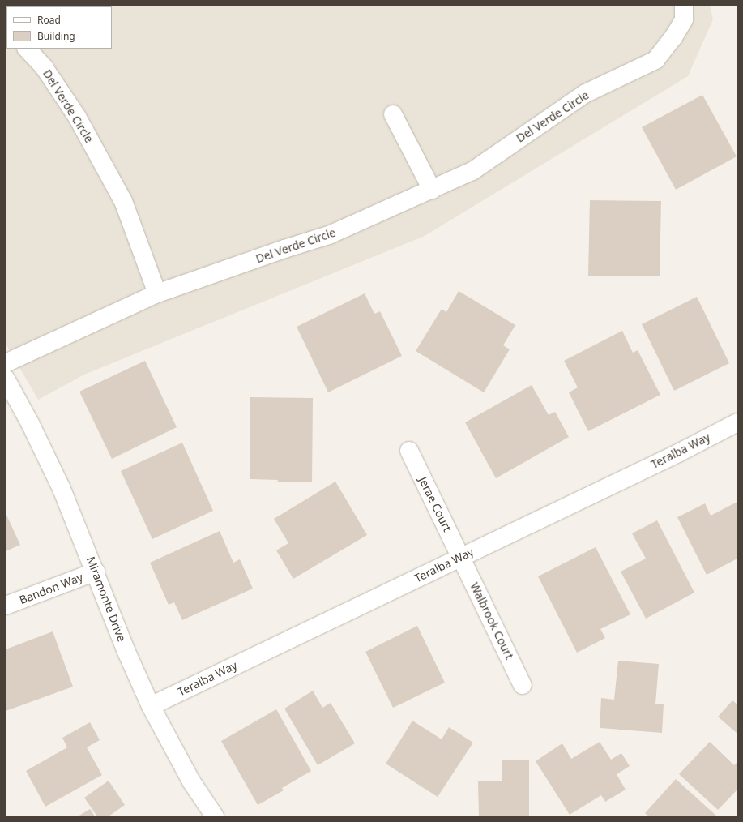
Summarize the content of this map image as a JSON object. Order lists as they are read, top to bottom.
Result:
{
  "streets": {
    "street": [
      "Del Verde Circle",
      "Teralba Way",
      "Jerae Court",
      "Bandon Way",
      "Miramonte Drive",
      "Walbrook Court"
    ]
  },
  "crossings": [
    ["Teralba Way", "Jerae Court"],
    ["Teralba Way", "Miramonte Drive"],
    ["Teralba Way", "Walbrook Court"],
    ["Jerae Court", "Walbrook Court"],
    ["Bandon Way", "Miramonte Drive"]
  ],
  "legend": ["Road", "Building"]
}
